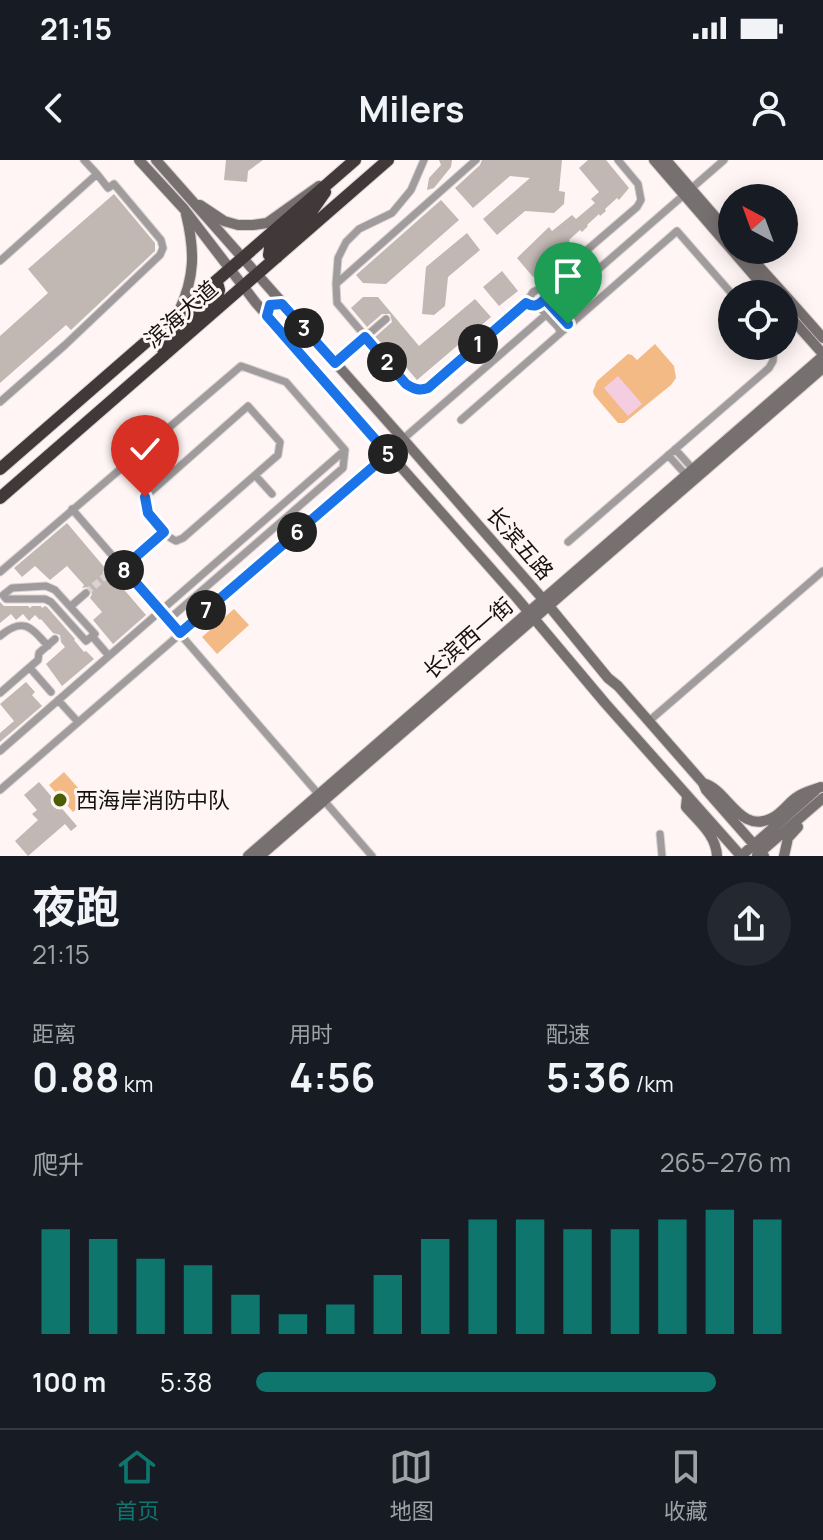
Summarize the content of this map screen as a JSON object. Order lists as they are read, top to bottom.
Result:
{
  "streets": {
    "highway": ["滨海大道"],
    "main road": ["长滨五路", "长滨西一街"]
  },
  "crossings": [
    ["滨海大道", "长滨五路"],
    ["长滨五路", "长滨西一街"]
  ],
  "places": ["西海岸消防中队"],
  "north": "top left",
  "page": {
    "status": "21:15",
    "header": "Milers",
    "pins": [
      "3",
      "1",
      "2",
      "5",
      "6",
      "8",
      "7"
    ],
    "heading": ["夜跑", "21:15"],
    "stats": [
      ["距离", "0.88 km"],
      ["用时", "4:56"],
      ["配速", "5:36 /km"]
    ],
    "chart": ["爬升", "265–276 m"],
    "list": [
      {
        "name": "100 m",
        "note": "5:38"
      }
    ],
    "tabs": ["首页", "地图", "收藏"]
  }
}
